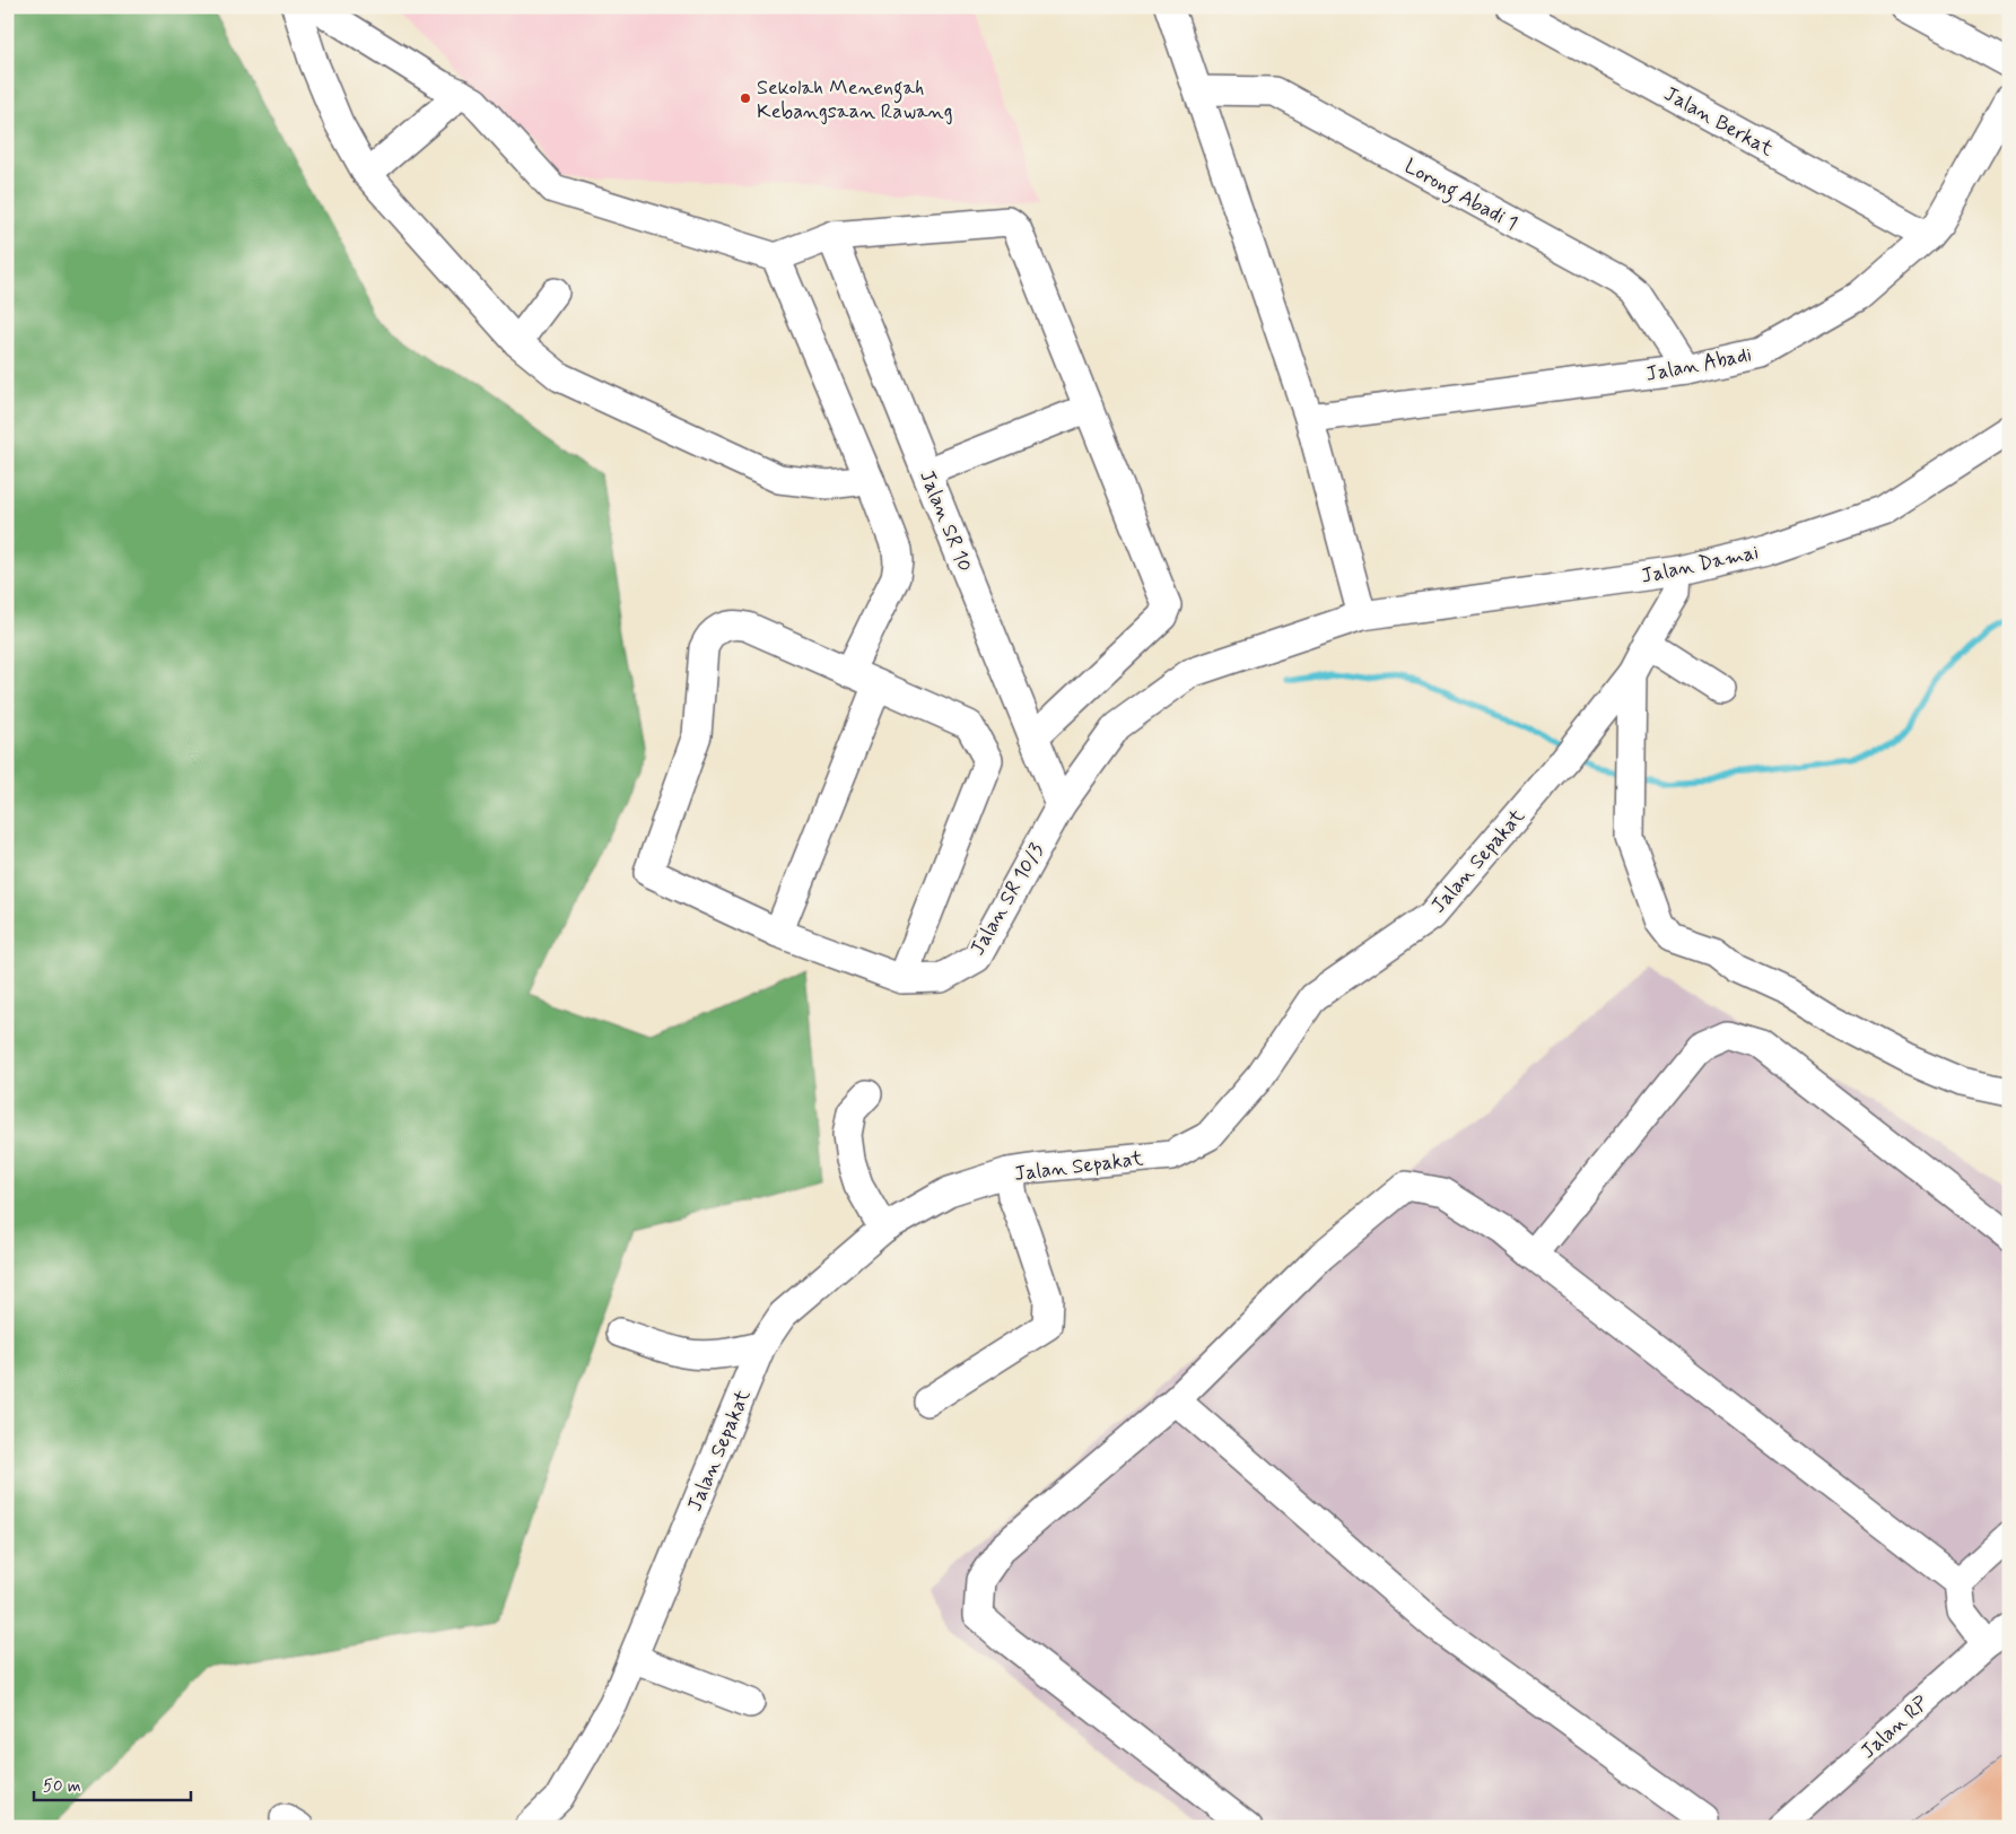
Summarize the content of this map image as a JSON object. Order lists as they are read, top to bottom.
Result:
{
  "streets": {
    "street": [
      "Jalan Berkat",
      "Lorong Abadi 1",
      "Jalan Abadi",
      "Jalan SR 10",
      "Jalan Damai",
      "Jalan Sepakat",
      "Jalan SR 10/3",
      "Jalan RP"
    ]
  },
  "crossings": [
    ["Jalan Berkat", "Jalan Abadi"],
    ["Lorong Abadi 1", "Jalan Abadi"],
    ["Jalan SR 10", "Jalan Damai"],
    ["Jalan SR 10", "Jalan SR 10/3"],
    ["Jalan Damai", "Jalan Sepakat"],
    ["Jalan Damai", "Jalan SR 10/3"]
  ],
  "places": ["Sekolah Menengah Kebangsaan Rawang"],
  "scale_bar": "50 m"
}
